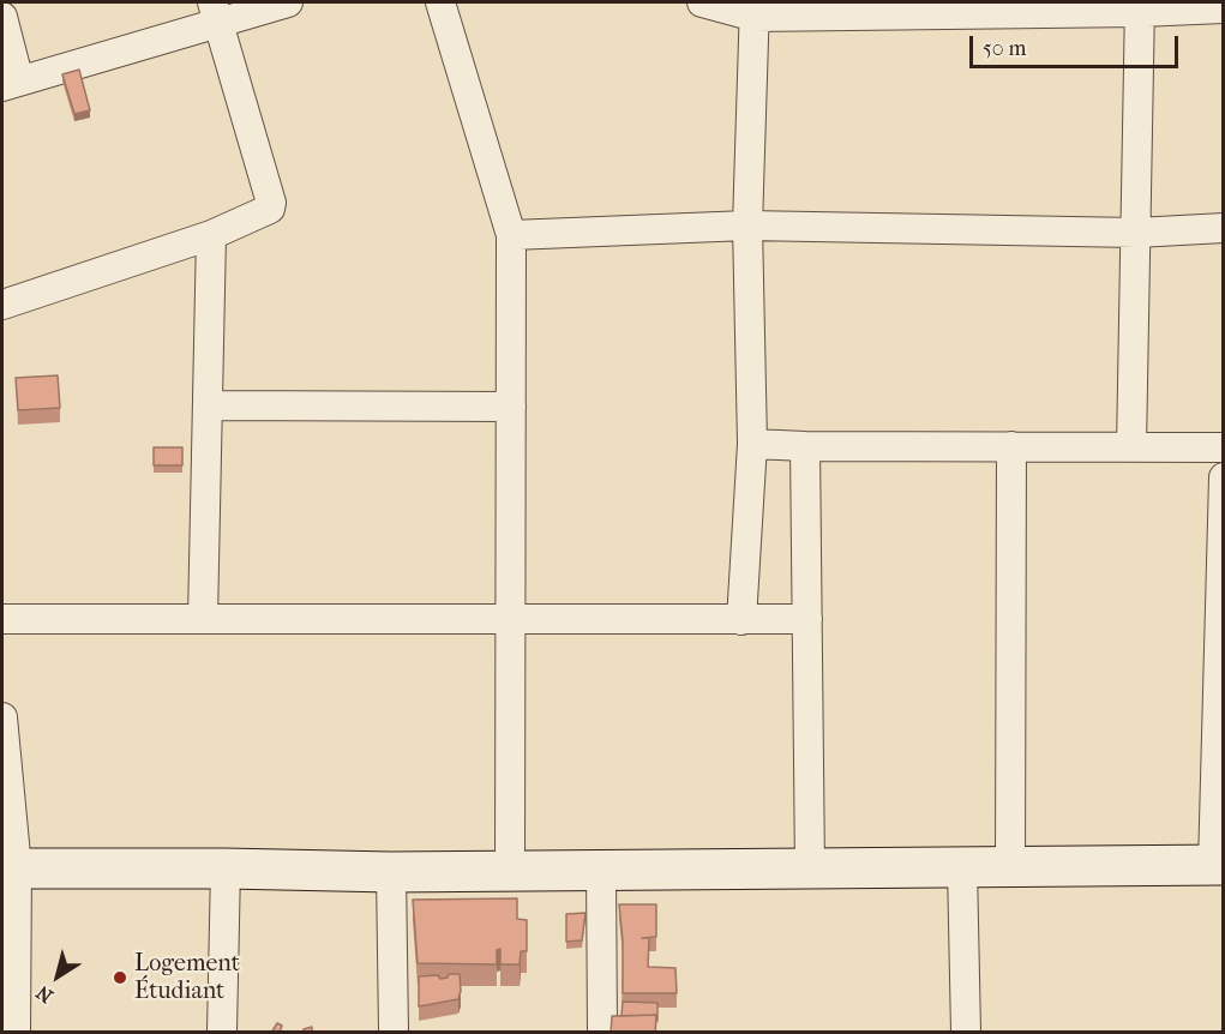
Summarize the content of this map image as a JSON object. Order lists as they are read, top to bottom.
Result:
{
  "places": ["Logement Étudiant"],
  "scale_bar": "50 m",
  "north": "bottom left"
}
